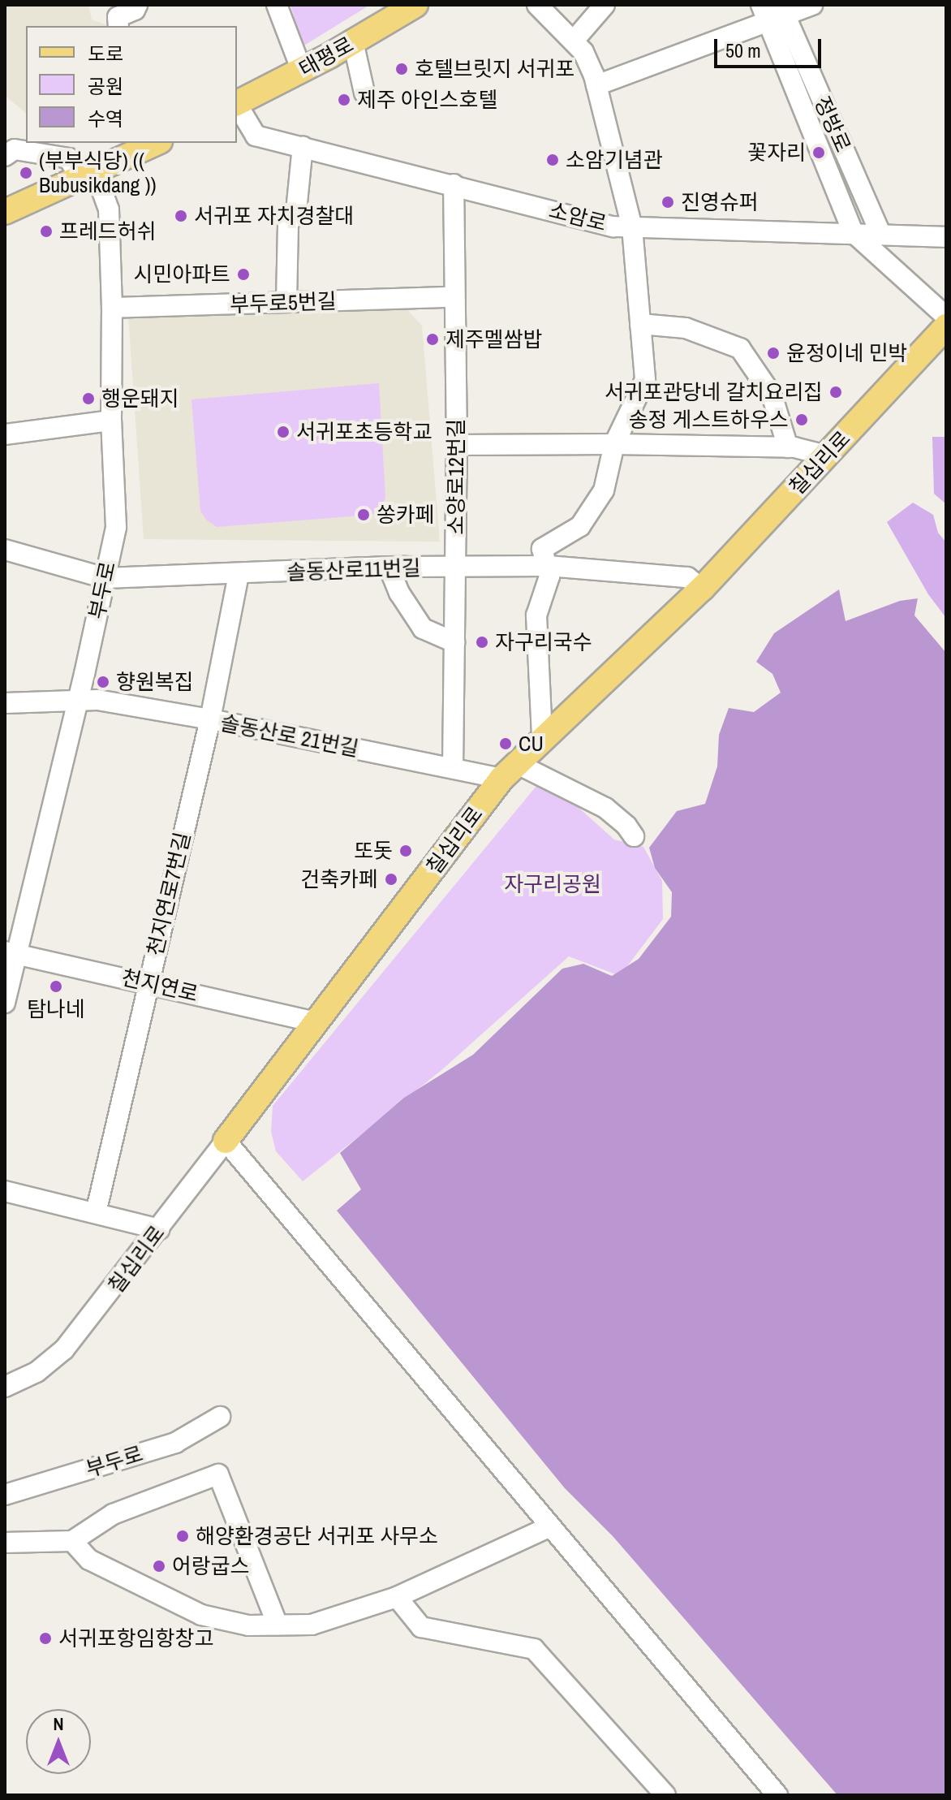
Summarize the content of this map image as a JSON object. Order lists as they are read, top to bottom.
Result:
{
  "streets": {
    "main road": ["태평로", "칠십리로"],
    "street": [
      "정방로",
      "소암로",
      "부두로5번길",
      "소양로12번길",
      "솔동산로11번길",
      "부두로",
      "솔동산로 21번길",
      "천지연로7번길",
      "천지연로"
    ]
  },
  "crossings": [
    ["정방로", "소암로"],
    ["소암로", "소양로12번길"],
    ["부두로5번길", "소양로12번길"],
    ["부두로5번길", "부두로"],
    ["칠십리로", "솔동산로11번길"],
    ["칠십리로", "솔동산로 21번길"],
    ["칠십리로", "천지연로"],
    ["소양로12번길", "솔동산로11번길"],
    ["소양로12번길", "솔동산로 21번길"],
    ["솔동산로11번길", "부두로"],
    ["솔동산로11번길", "천지연로7번길"],
    ["부두로", "솔동산로 21번길"],
    ["부두로", "천지연로"],
    ["솔동산로 21번길", "천지연로7번길"],
    ["천지연로7번길", "천지연로"]
  ],
  "parks": ["자구리공원"],
  "places": [
    "호텔브릿지 서귀포",
    "제주 아인스호텔",
    "꽃자리",
    "소암기념관",
    "(부부식당) (( Bubusikdang ))",
    "진영슈퍼",
    "서귀포 자치경찰대",
    "프레드허쉬",
    "시민아파트",
    "제주멜쌈밥",
    "윤정이네 민박",
    "서귀포관당네 갈치요리집",
    "행운돼지",
    "송정 게스트하우스",
    "서귀포초등학교",
    "쏭카페",
    "자구리국수",
    "향원복집",
    "CU",
    "또돗",
    "건축카페",
    "탐나네",
    "해양환경공단 서귀포 사무소",
    "어랑굽스",
    "서귀포항임항창고"
  ],
  "legend": ["도로", "공원", "수역"],
  "scale_bar": "50 m",
  "north": "top"
}
